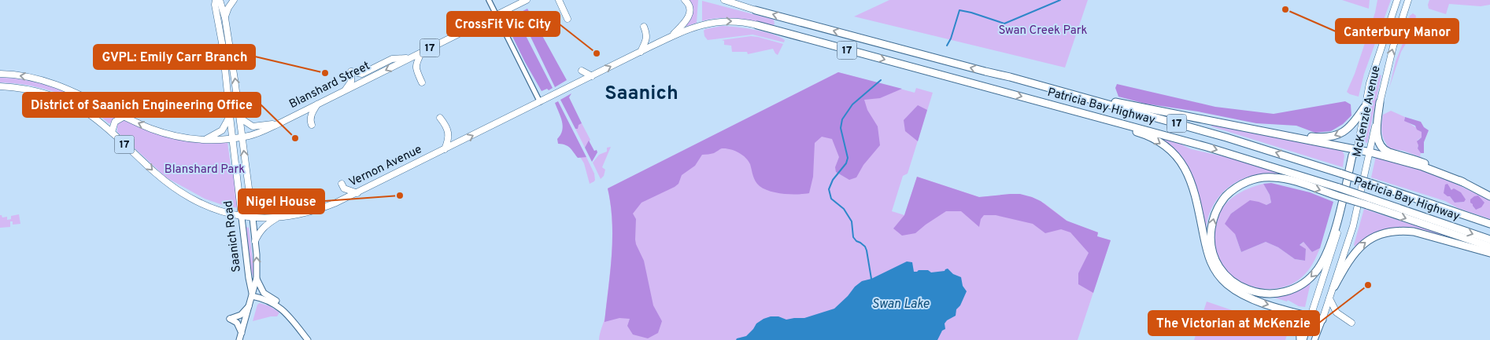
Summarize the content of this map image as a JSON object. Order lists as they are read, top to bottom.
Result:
{
  "streets": {
    "highway": ["17", "Patricia Bay Highway"],
    "main road": [
      "Blanshard Street",
      "McKenzie Avenue",
      "Vernon Avenue",
      "Saanich Road"
    ]
  },
  "crossings": [
    ["Blanshard Street", "Saanich Road"],
    ["Patricia Bay Highway", "Vernon Avenue"],
    ["Vernon Avenue", "Saanich Road"]
  ],
  "one_way": ["Blanshard Street"],
  "districts": ["Saanich"],
  "water": ["Swan Lake"],
  "parks": ["Swan Creek Park", "Blanshard Park"],
  "places": [
    "Canterbury Manor",
    "CrossFit Vic City",
    "GVPL: Emily Carr Branch",
    "District of Saanich Engineering Office",
    "Nigel House",
    "The Victorian at McKenzie"
  ]
}
